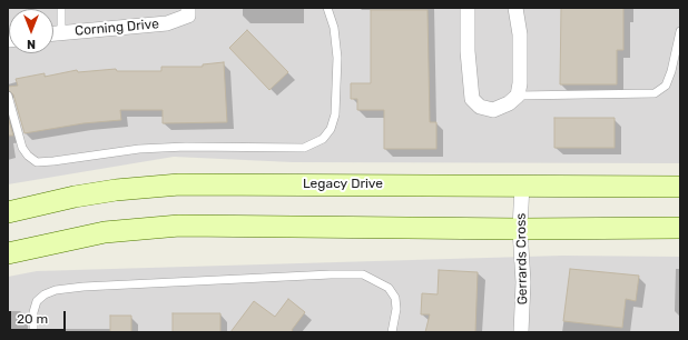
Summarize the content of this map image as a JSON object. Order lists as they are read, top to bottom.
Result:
{
  "streets": {
    "main road": ["Legacy Drive"],
    "street": ["Corning Drive", "Gerrards Cross"]
  },
  "crossings": [
    ["Legacy Drive", "Gerrards Cross"]
  ],
  "scale_bar": "20 m",
  "north": "bottom"
}
